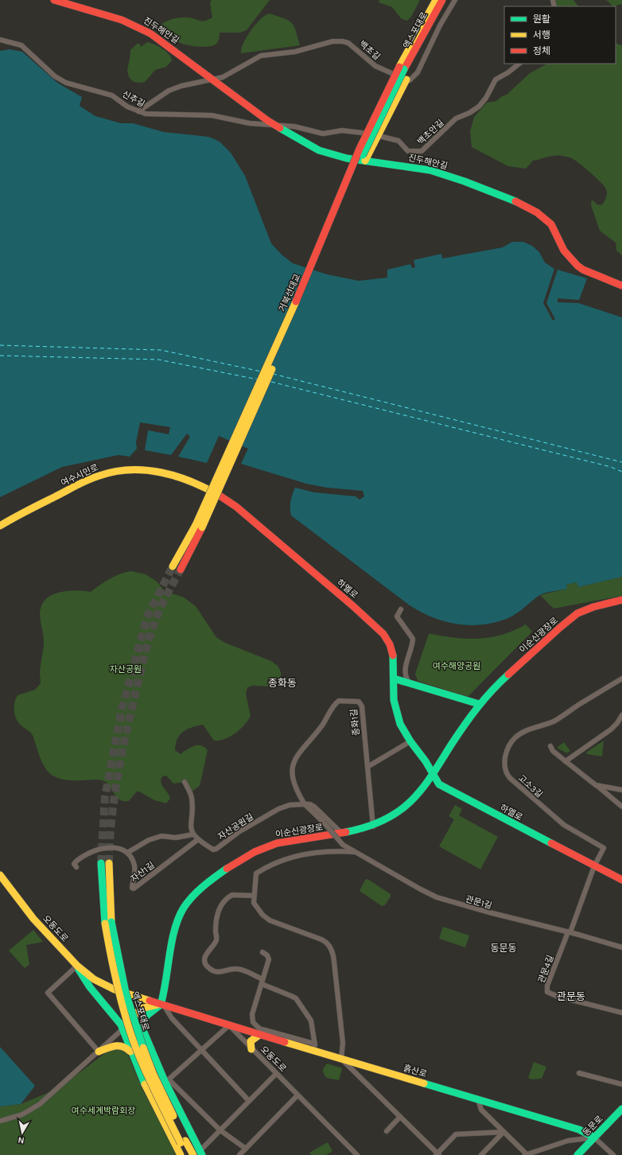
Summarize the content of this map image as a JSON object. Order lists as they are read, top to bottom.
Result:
{
  "streets": {
    "street": [
      "진두해안길",
      "엑스포대로",
      "백초길",
      "신추길",
      "백초안길",
      "거북선대교",
      "여수시민로",
      "하멜로",
      "이순신광장로",
      "종화1길",
      "고소3길",
      "자산공원길",
      "자산1길",
      "관문1길",
      "오동도로",
      "관문4길",
      "흙산로",
      "동문로"
    ]
  },
  "crossings": [
    ["진두해안길", "백초길"],
    ["진두해안길", "신추길"],
    ["진두해안길", "백초안길"],
    ["엑스포대로", "거북선대교"],
    ["신추길", "백초안길"],
    ["여수시민로", "하멜로"],
    ["하멜로", "이순신광장로"],
    ["하멜로", "고소3길"],
    ["이순신광장로", "종화1길"],
    ["이순신광장로", "자산공원길"],
    ["이순신광장로", "오동도로"],
    ["종화1길", "자산공원길"],
    ["종화1길", "관문1길"],
    ["고소3길", "관문1길"],
    ["고소3길", "관문4길"],
    ["자산공원길", "자산1길"],
    ["자산공원길", "관문1길"],
    ["관문1길", "관문4길"],
    ["오동도로", "흙산로"],
    ["흙산로", "동문로"]
  ],
  "districts": ["종화동", "동문동", "관문동"],
  "parks": ["여수해양공원", "자산공원", "여수세계박람회장"],
  "legend": ["원활", "서행", "정체"],
  "north": "bottom"
}
